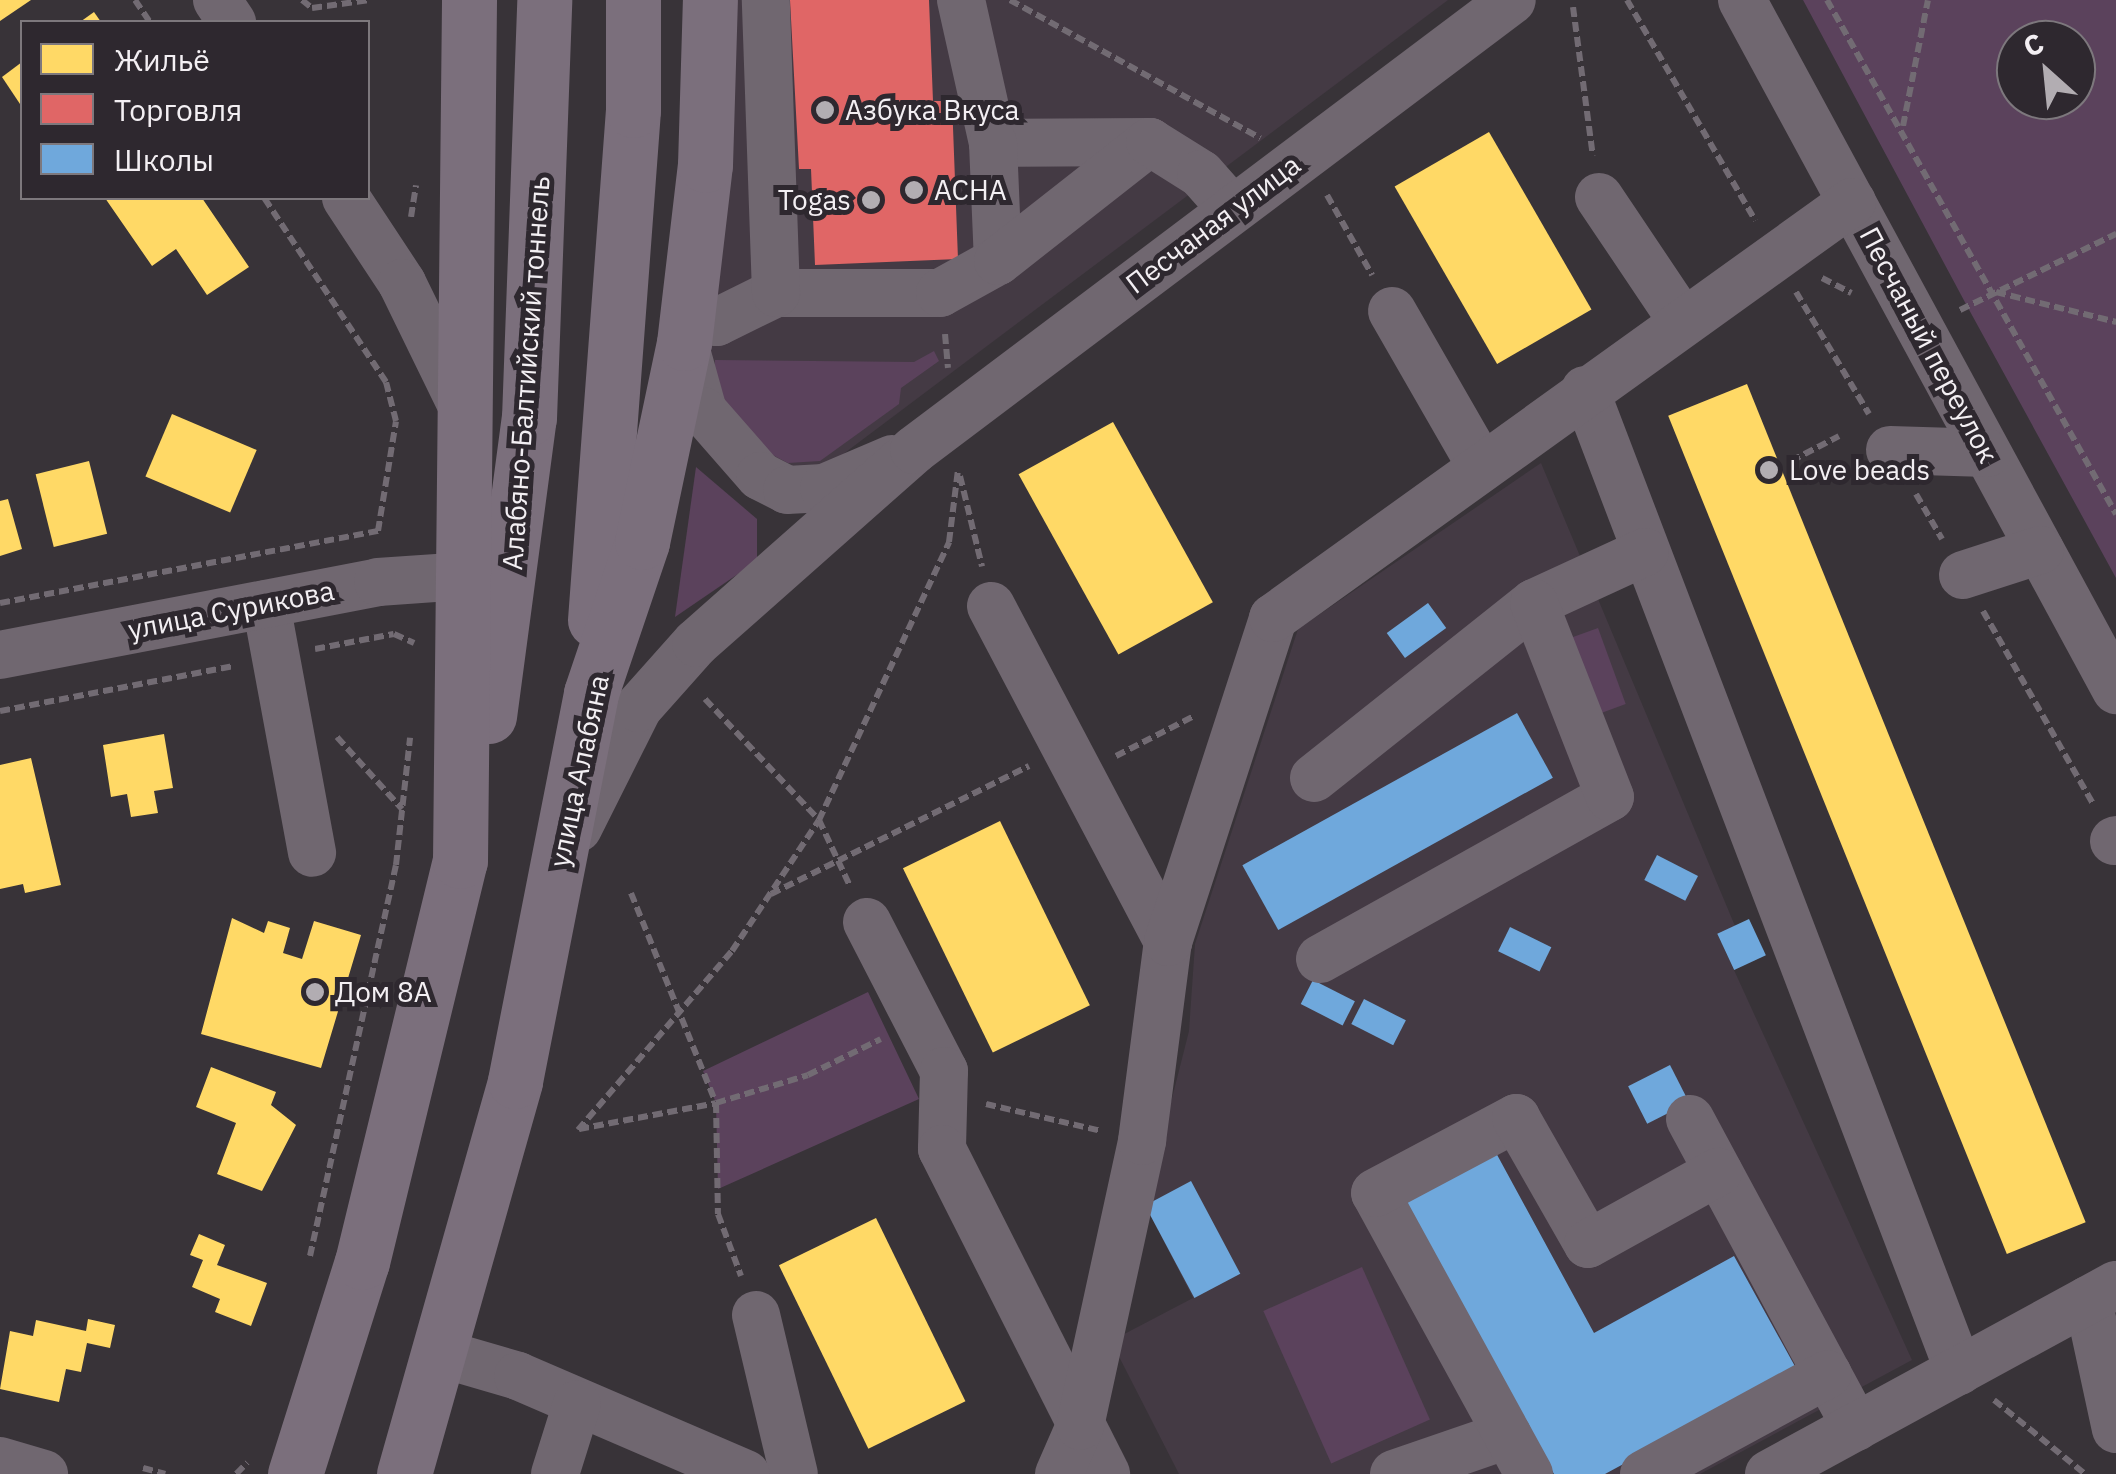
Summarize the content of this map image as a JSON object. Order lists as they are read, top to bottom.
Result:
{
  "streets": {
    "main road": ["Алабяно-Балтийский тоннель", "улица Алабяна"],
    "street": ["Песчаная улица", "Песчаный переулок", "улица Сурикова"]
  },
  "crossings": [
    ["Песчаная улица", "улица Алабяна"]
  ],
  "places": [
    "Азбука Вкуса",
    "АСНА",
    "Togas",
    "Love beads",
    "Дом 8А"
  ],
  "legend": ["Жильё", "Торговля", "Школы"],
  "north": "top left"
}
